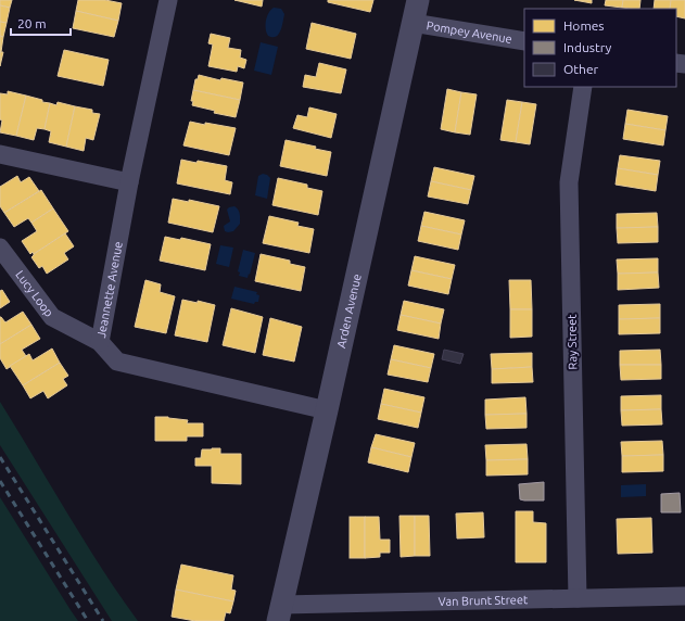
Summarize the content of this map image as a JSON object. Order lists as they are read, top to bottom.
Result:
{
  "streets": {
    "street": [
      "Pompey Avenue",
      "Jeannette Avenue",
      "Lucy Loop",
      "Arden Avenue",
      "Ray Street",
      "Van Brunt Street"
    ]
  },
  "crossings": [
    ["Pompey Avenue", "Arden Avenue"],
    ["Jeannette Avenue", "Lucy Loop"],
    ["Jeannette Avenue", "Arden Avenue"],
    ["Arden Avenue", "Van Brunt Street"],
    ["Ray Street", "Van Brunt Street"]
  ],
  "legend": ["Homes", "Industry", "Other"],
  "scale_bar": "20 m"
}
